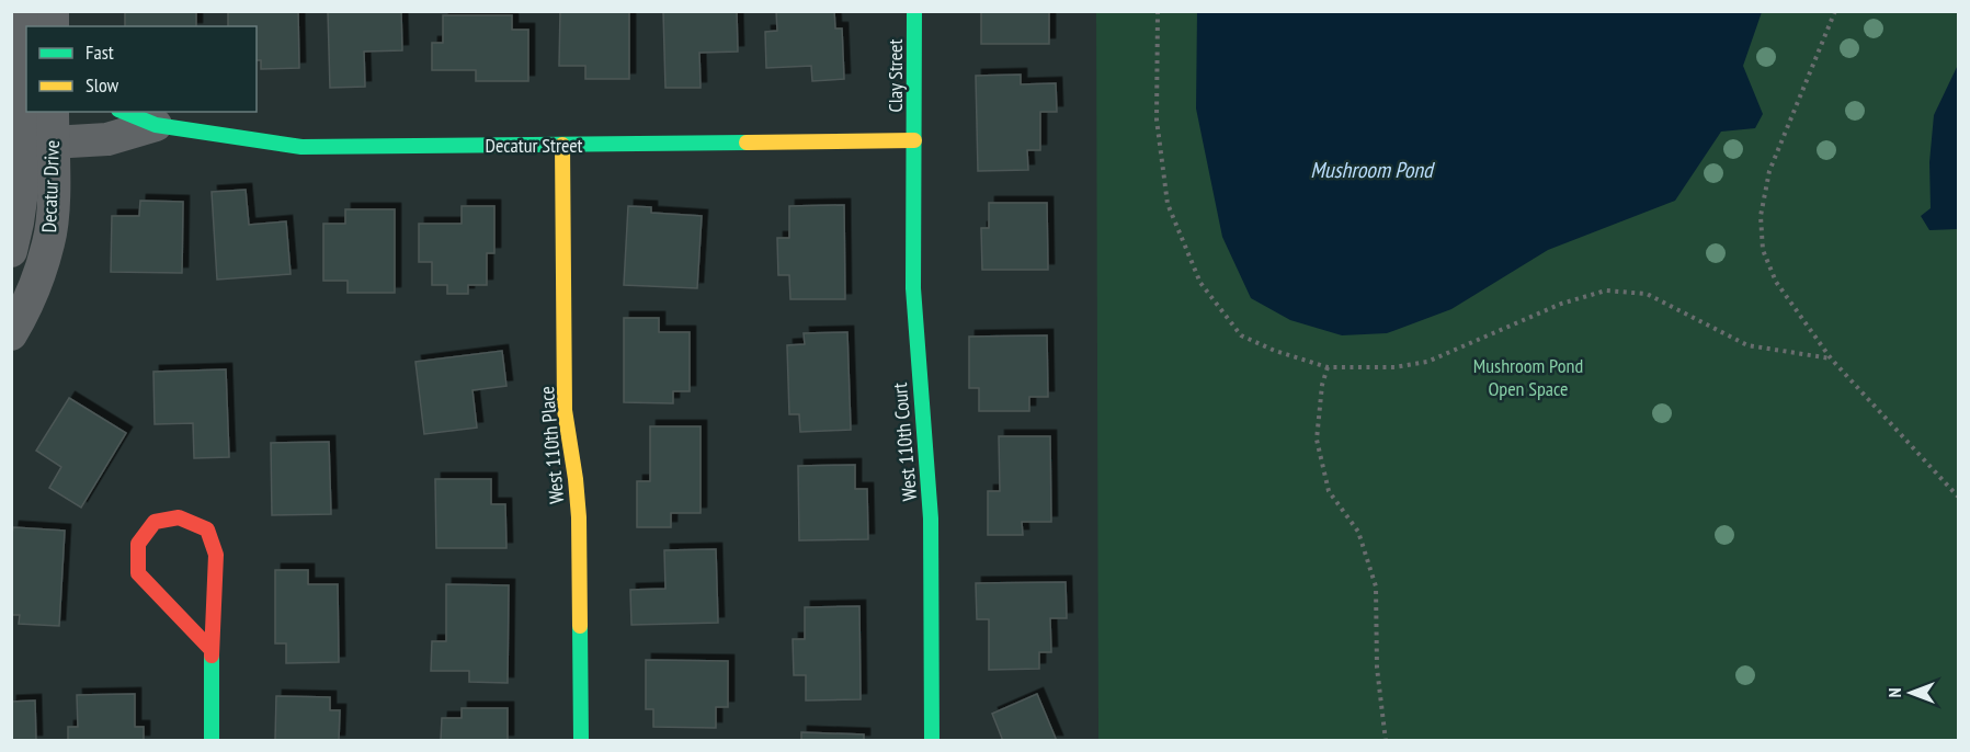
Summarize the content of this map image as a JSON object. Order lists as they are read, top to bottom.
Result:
{
  "streets": {
    "street": [
      "Clay Street",
      "Decatur Street",
      "Decatur Drive",
      "West 110th Court",
      "West 110th Place"
    ]
  },
  "crossings": [
    ["Clay Street", "Decatur Street"],
    ["Clay Street", "West 110th Court"],
    ["Decatur Street", "Decatur Drive"],
    ["Decatur Street", "West 110th Court"],
    ["Decatur Street", "West 110th Place"]
  ],
  "water": ["Mushroom Pond"],
  "parks": ["Mushroom Pond Open Space"],
  "legend": ["Fast", "Slow"],
  "north": "left"
}
